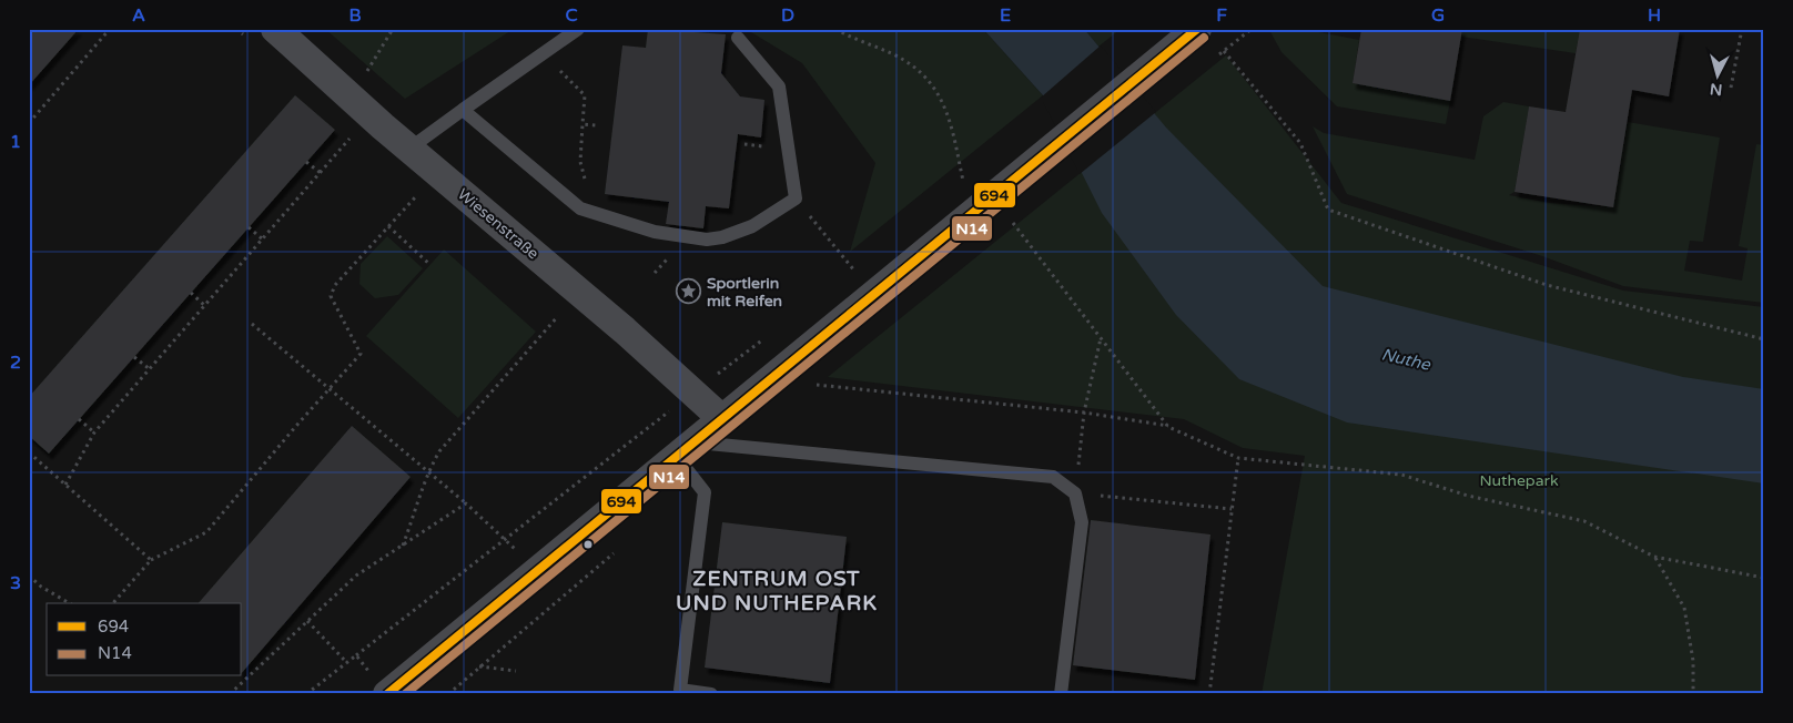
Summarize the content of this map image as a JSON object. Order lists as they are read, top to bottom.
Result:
{
  "streets": {
    "street": ["Wiesenstraße"]
  },
  "districts": ["ZENTRUM OST UND NUTHEPARK"],
  "water": ["Nuthe"],
  "parks": ["Nuthepark"],
  "places": {
    "place": ["Sportlerin mit Reifen"]
  },
  "lines": ["transit line 694", "transit line N14"],
  "legend": ["694", "N14"],
  "north": "bottom",
  "grid": {
    "columns": [
      "A",
      "B",
      "C",
      "D",
      "E",
      "F",
      "G",
      "H"
    ],
    "rows": ["1", "2", "3"]
  }
}
